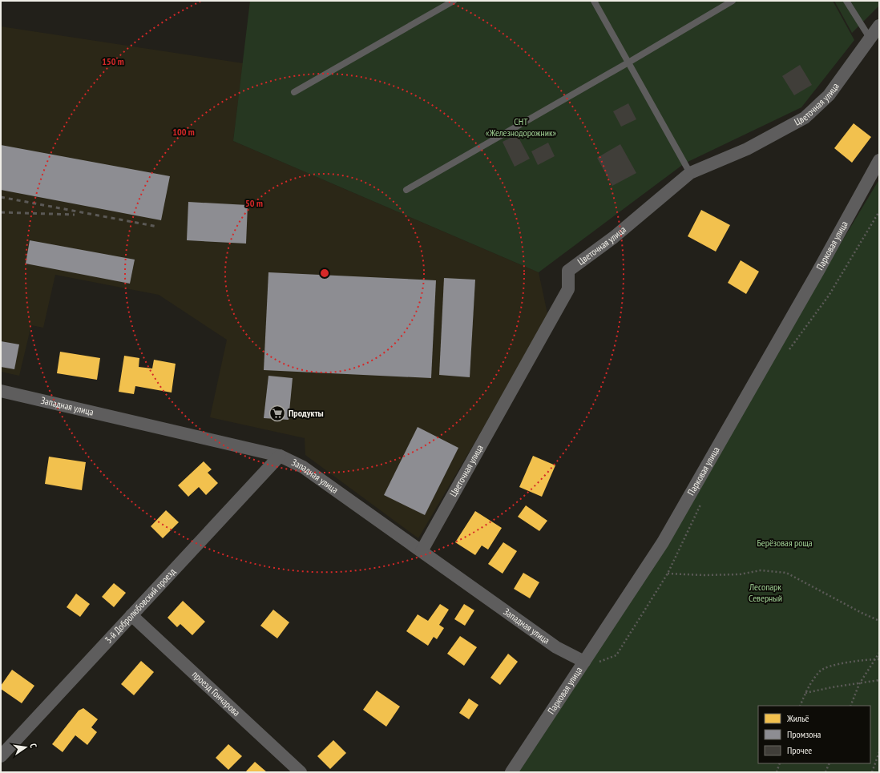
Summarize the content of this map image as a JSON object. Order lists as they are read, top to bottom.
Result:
{
  "streets": {
    "street": [
      "Цветочная улица",
      "Парковая улица",
      "Западная улица",
      "3-й Добролюбовский проезд",
      "проезд Гончарова"
    ]
  },
  "crossings": [
    ["Цветочная улица", "Западная улица"],
    ["Парковая улица", "Западная улица"],
    ["Западная улица", "3-й Добролюбовский проезд"],
    ["3-й Добролюбовский проезд", "проезд Гончарова"]
  ],
  "parks": ["СНТ «Железнодорожник»", "Берёзовая роща", "Лесопарк Северный"],
  "places": {
    "supermarket": ["Продукты"]
  },
  "legend": ["Жильё", "Промзона", "Прочее"],
  "north": "right",
  "rings": ["150 m", "100 m", "50 m"]
}
